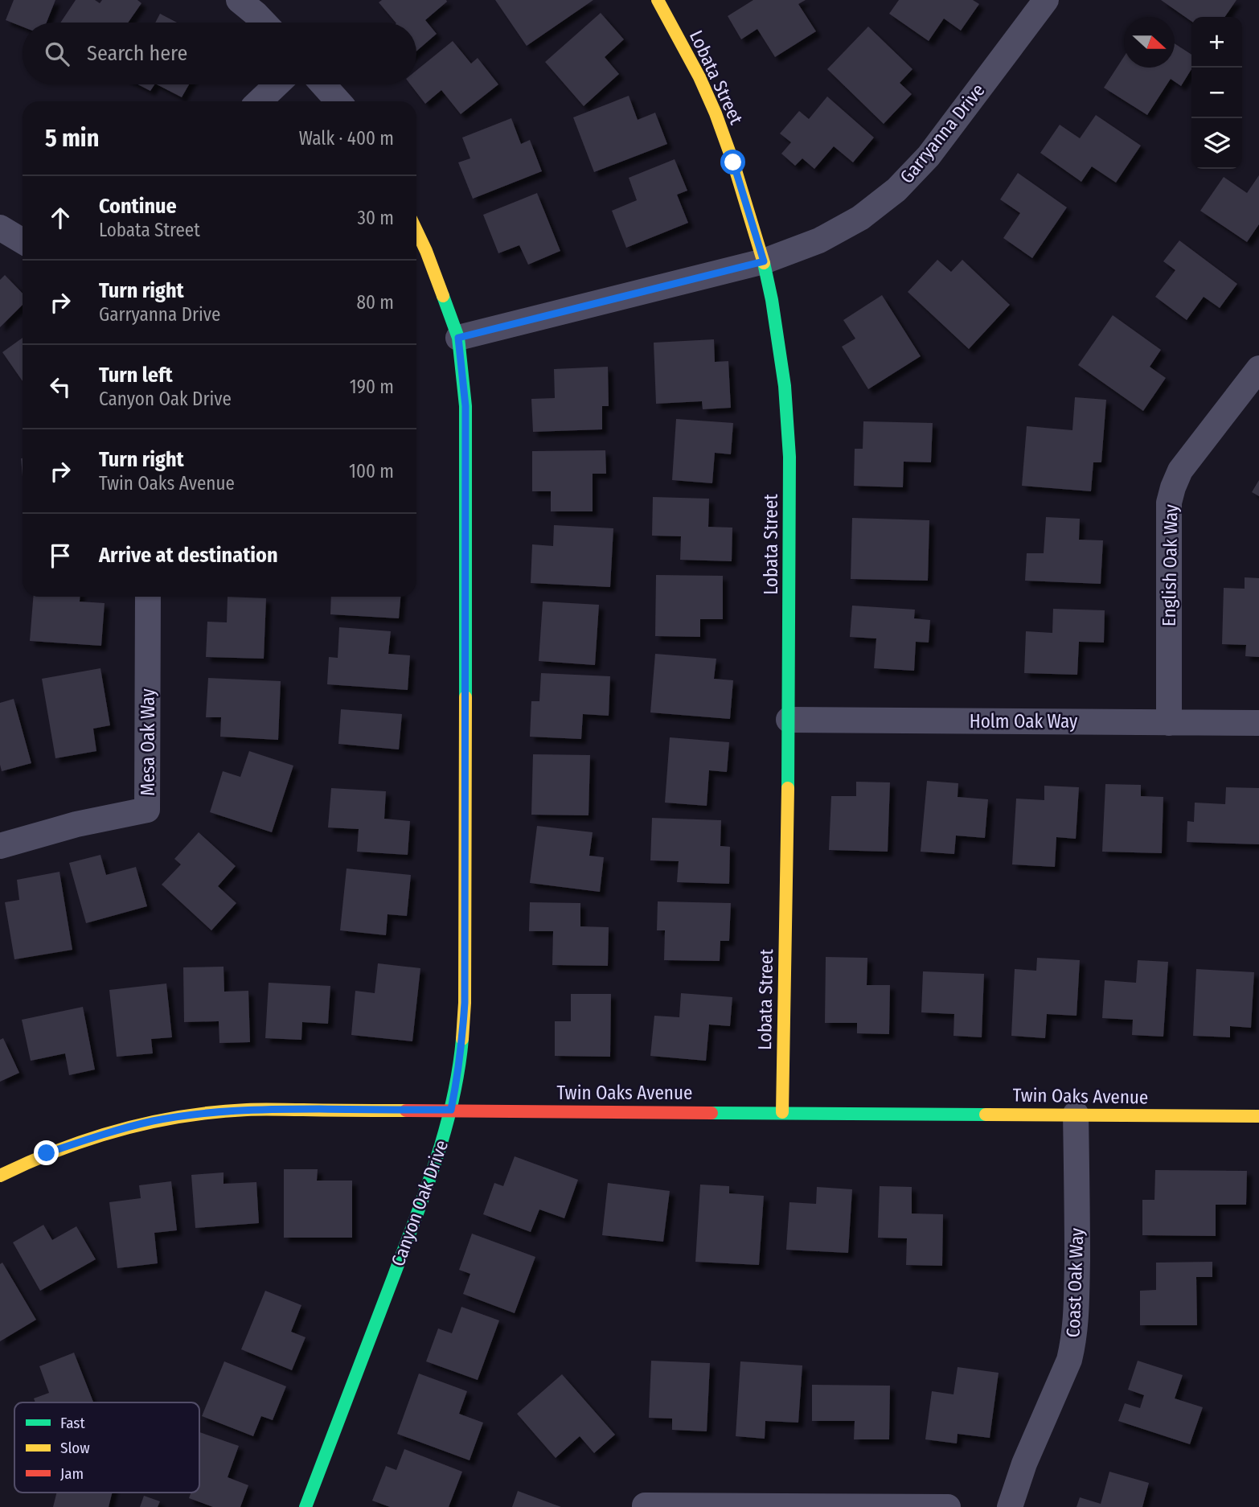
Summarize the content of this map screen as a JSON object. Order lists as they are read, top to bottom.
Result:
{
  "streets": {
    "street": [
      "Lobata Street",
      "Garryanna Drive",
      "English Oak Way",
      "Holm Oak Way",
      "Mesa Oak Way",
      "Twin Oaks Avenue",
      "Canyon Oak Drive",
      "Coast Oak Way"
    ]
  },
  "crossings": [
    ["Lobata Street", "Garryanna Drive"],
    ["Lobata Street", "Holm Oak Way"],
    ["Lobata Street", "Twin Oaks Avenue"],
    ["Garryanna Drive", "Canyon Oak Drive"],
    ["English Oak Way", "Holm Oak Way"],
    ["Twin Oaks Avenue", "Canyon Oak Drive"],
    ["Twin Oaks Avenue", "Coast Oak Way"]
  ],
  "legend": ["Fast", "Slow", "Jam"],
  "north": "right",
  "page": {
    "map_buttons": ["+", "−"],
    "search": "Search here",
    "heading": ["5 min", "Walk · 400 m"],
    "list": [
      ["Continue", "Lobata Street", "30 m"],
      ["Turn right", "Garryanna Drive", "80 m"],
      ["Turn left", "Canyon Oak Drive", "190 m"],
      ["Turn right", "Twin Oaks Avenue", "100 m"],
      "Arrive at destination"
    ]
  }
}
